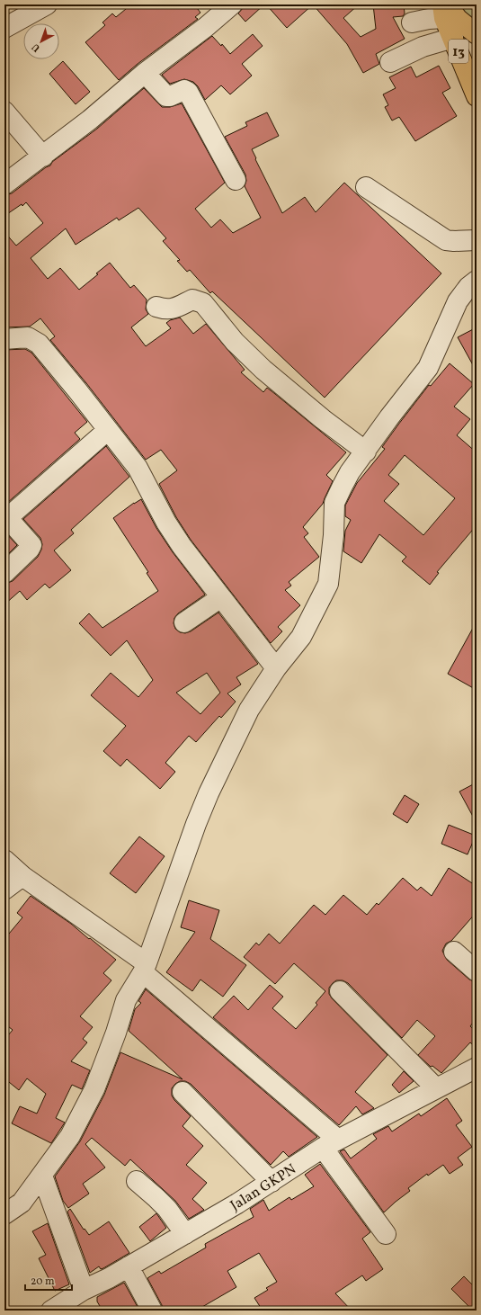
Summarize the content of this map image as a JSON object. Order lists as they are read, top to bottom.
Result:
{
  "streets": {
    "highway": ["13"],
    "street": ["Jalan GKPN"]
  },
  "scale_bar": "20 m",
  "north": "bottom left"
}
